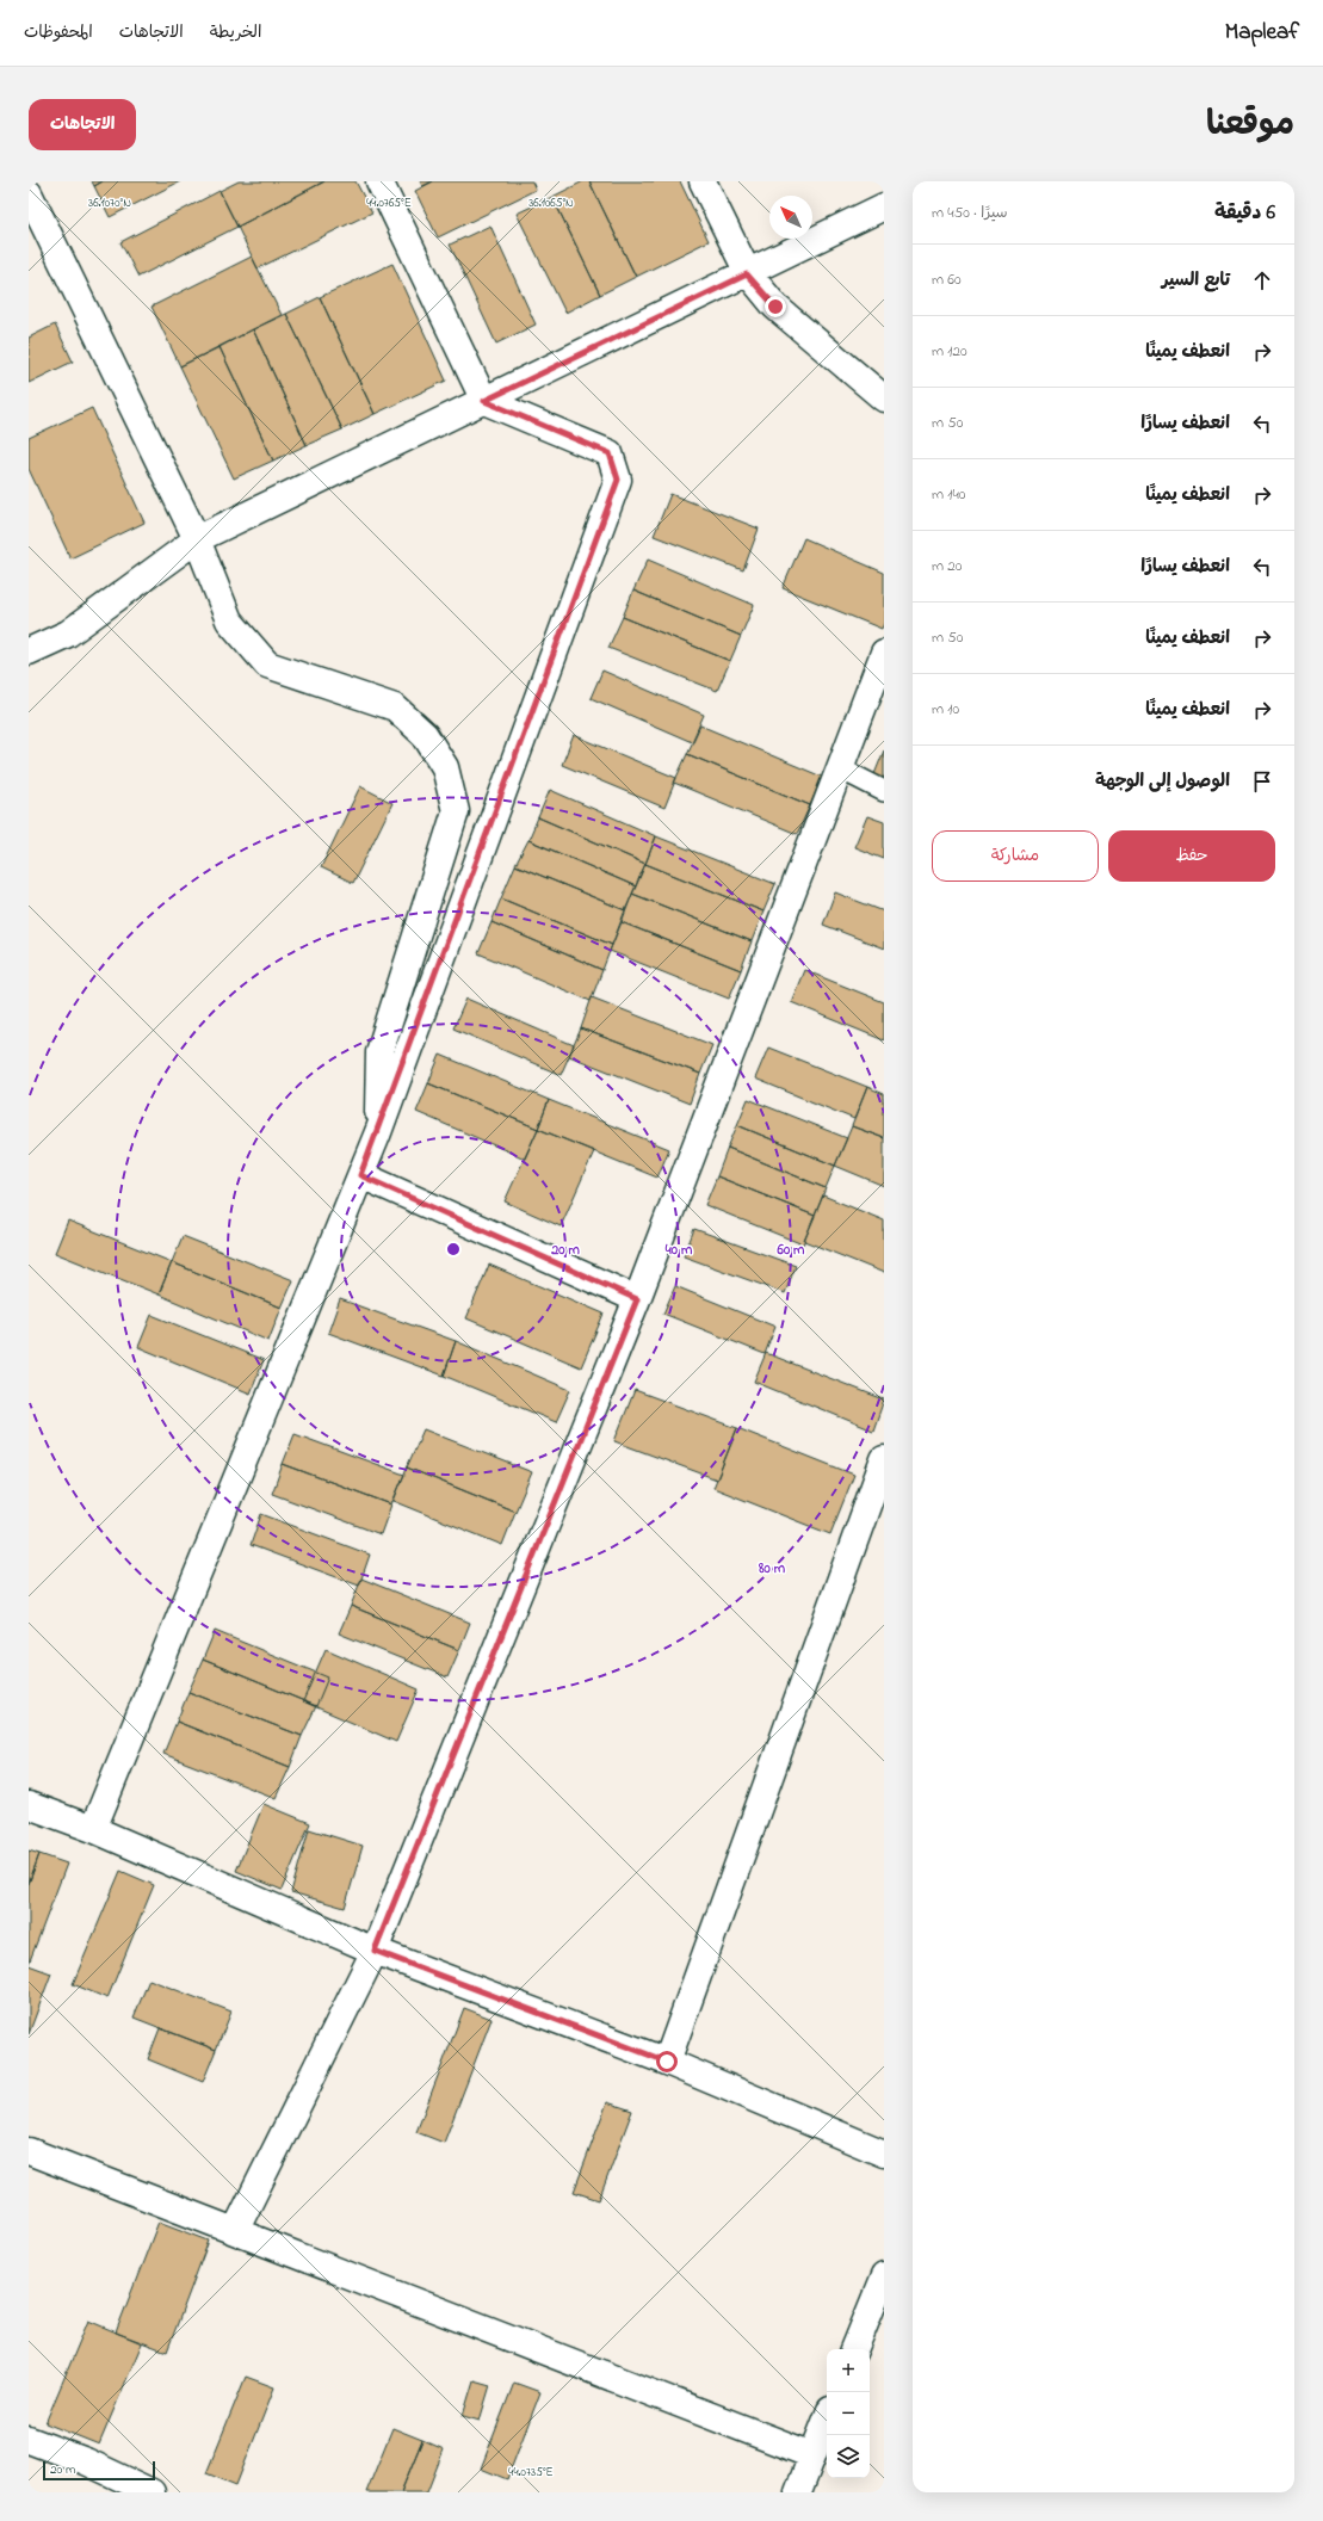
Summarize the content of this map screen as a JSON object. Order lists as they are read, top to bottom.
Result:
{
  "scale_bar": "20 m",
  "north": "top left",
  "page": {
    "header": "Mapleaf",
    "nav": ["الخريطة", "الاتجاهات", "المحفوظات"],
    "title": "موقعنا",
    "buttons": [
      "الاتجاهات",
      ["حفظ", "مشاركة"]
    ],
    "heading": ["6 دقيقة", "سيرًا · 450 m"],
    "list": [
      ["تابع السير", "60 m"],
      ["انعطف يمينًا", "120 m"],
      ["انعطف يسارًا", "50 m"],
      ["انعطف يمينًا", "140 m"],
      ["انعطف يسارًا", "20 m"],
      ["انعطف يمينًا", "50 m"],
      ["انعطف يمينًا", "10 m"],
      "الوصول إلى الوجهة"
    ],
    "map_buttons": ["+", "−"],
    "scale": "20 m"
  },
  "coordinates": [
    "36.1070°N",
    "44.0765°E",
    "36.1065°N",
    "44.0735°E"
  ],
  "rings": [
    "20 m",
    "40 m",
    "60 m",
    "80 m"
  ]
}
